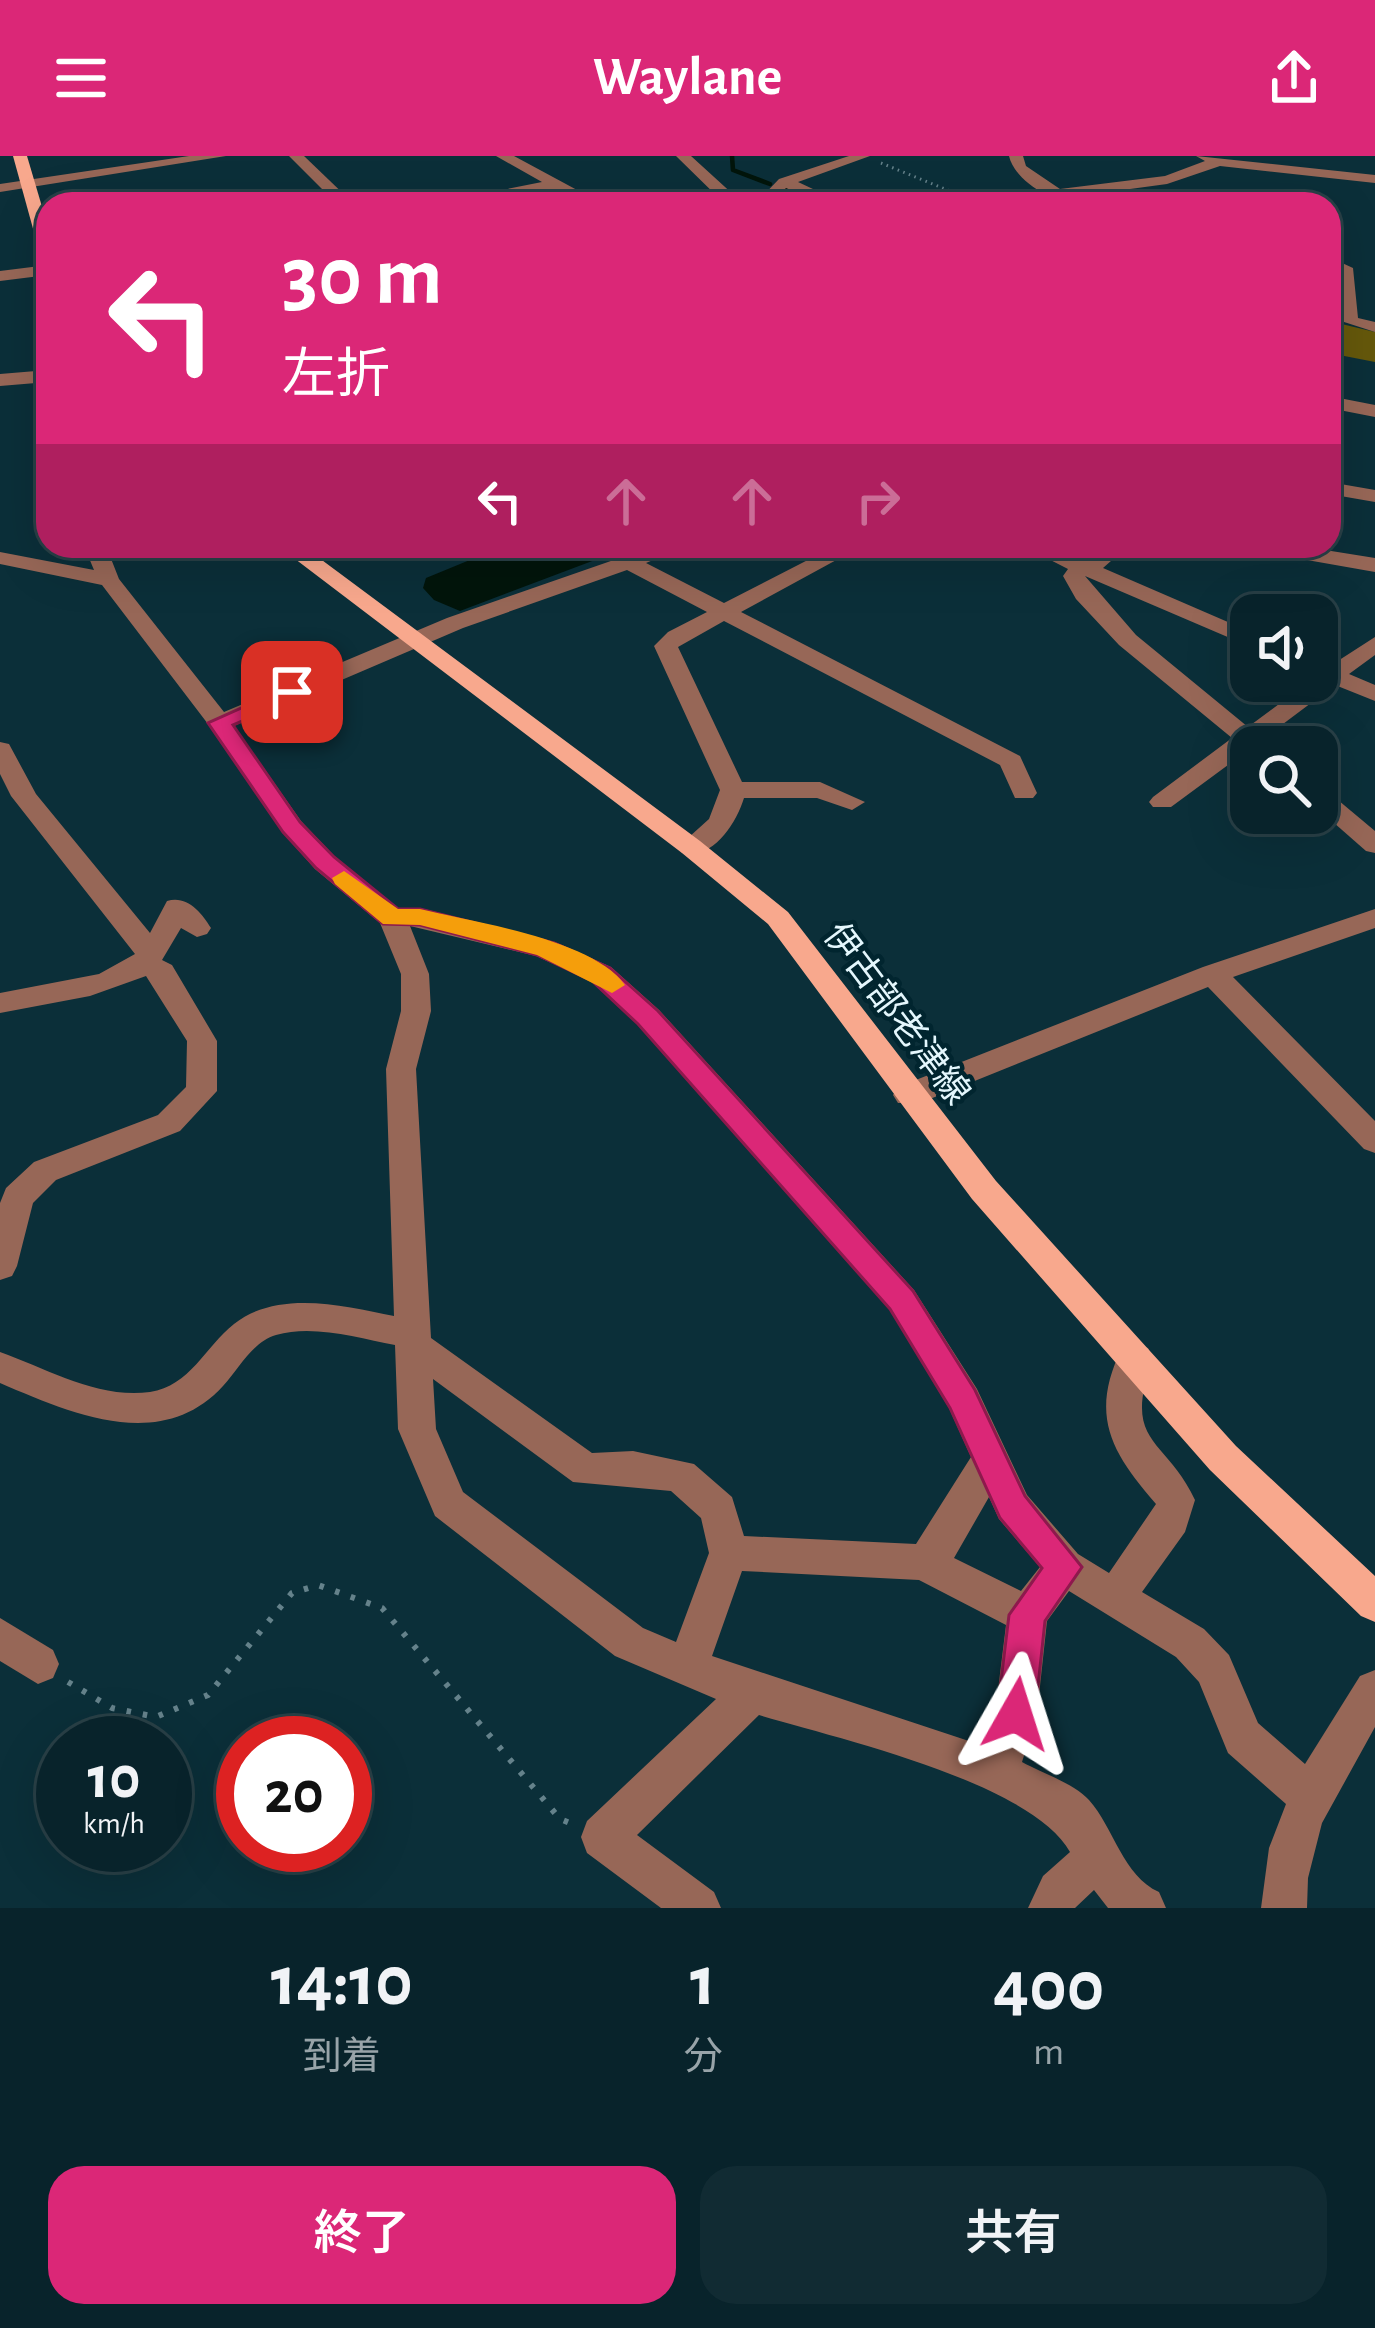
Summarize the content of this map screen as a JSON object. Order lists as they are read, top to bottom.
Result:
{
  "streets": {
    "main road": ["伊古部老津線"]
  },
  "page": {
    "header": "Waylane",
    "turn": ["30 m", "左折"],
    "speed": "10 km/h",
    "limit": "20",
    "eta": [
      "14:10",
      "到着",
      "1",
      "分",
      "400",
      "m"
    ],
    "buttons": ["終了", "共有"]
  }
}
